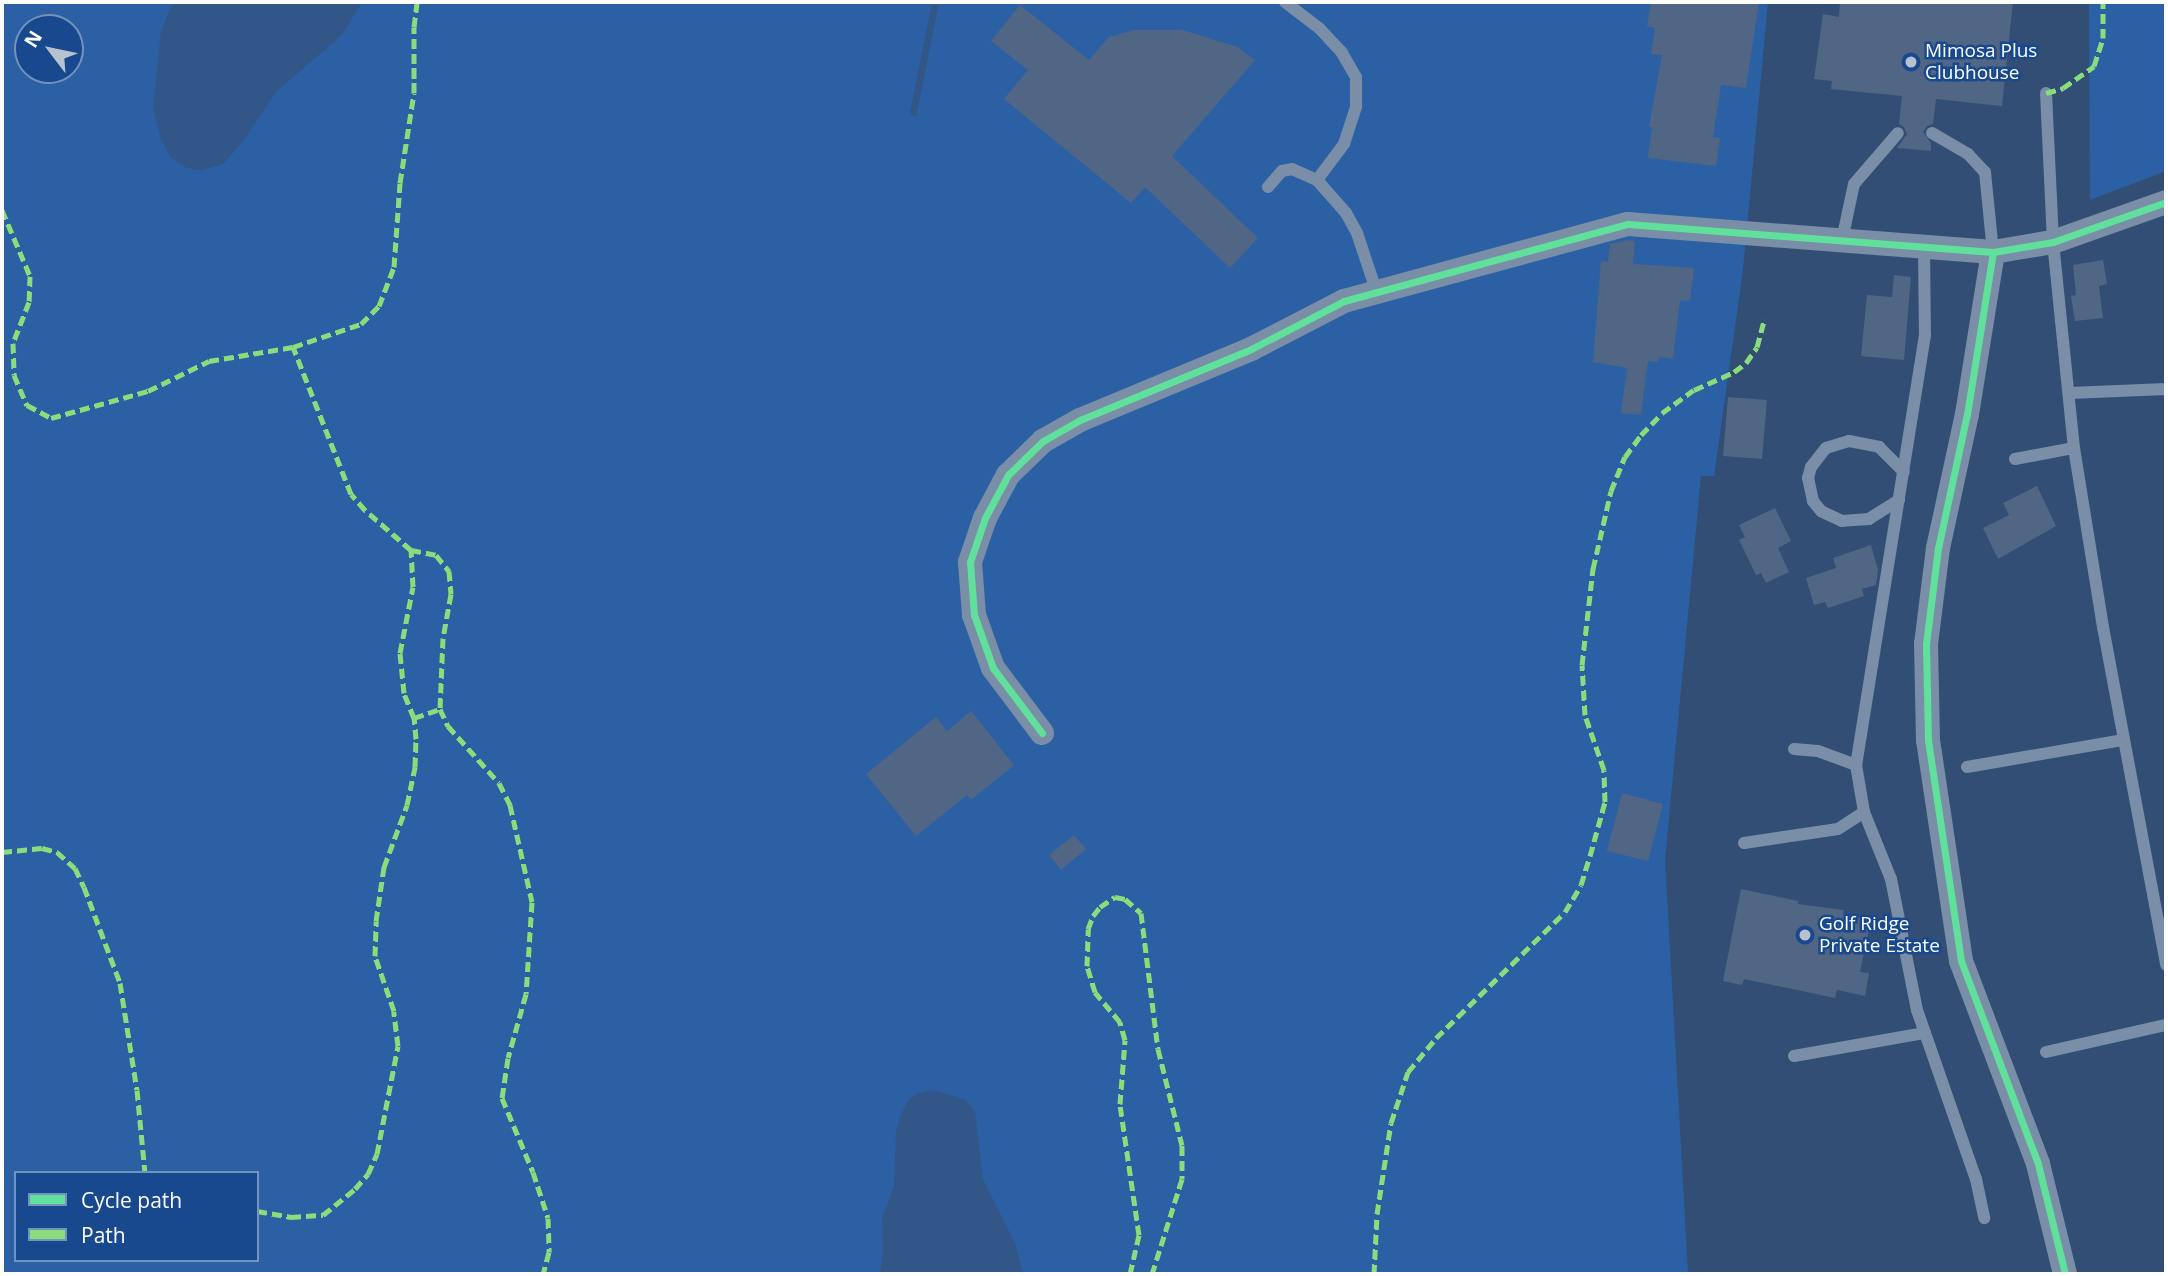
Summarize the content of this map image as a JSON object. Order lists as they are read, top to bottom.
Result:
{
  "places": ["Mimosa Plus Clubhouse", "Golf Ridge Private Estate"],
  "legend": ["Cycle path", "Path"],
  "north": "top left"
}
